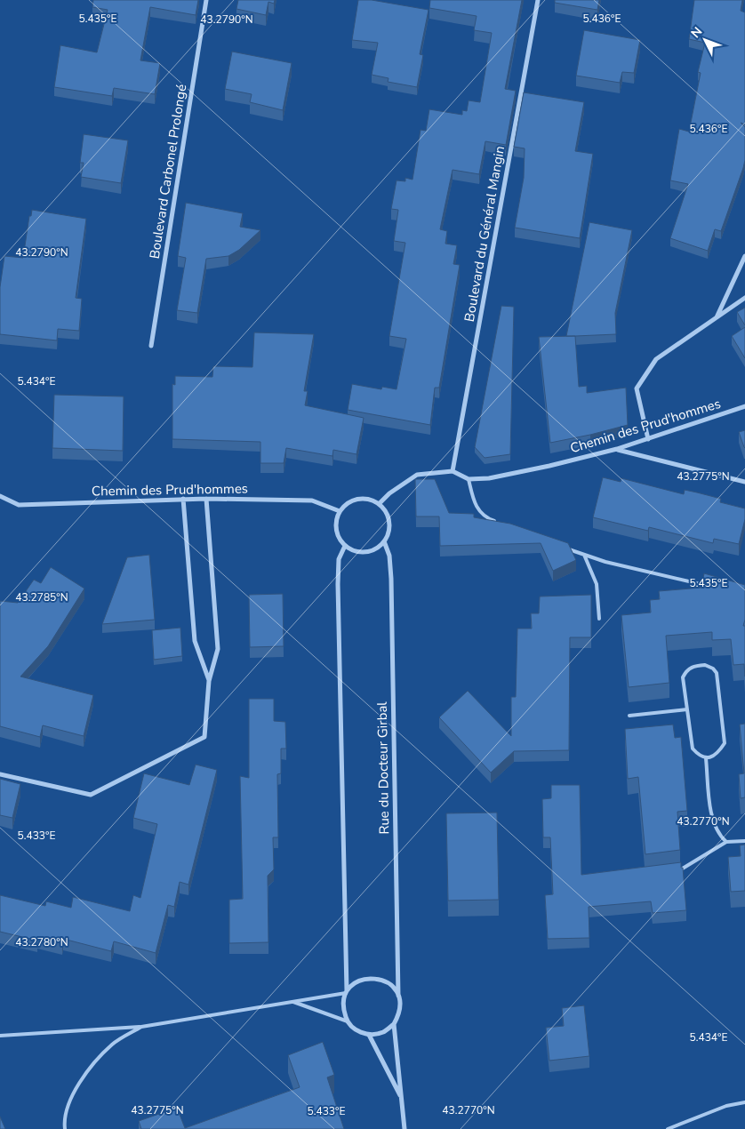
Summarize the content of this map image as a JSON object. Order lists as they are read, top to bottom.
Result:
{
  "streets": {
    "street": [
      "Boulevard Carbonel Prolongé",
      "Boulevard du Général Mangin",
      "Chemin des Prud'hommes",
      "Rue du Docteur Girbal"
    ]
  },
  "crossings": [
    ["Boulevard du Général Mangin", "Chemin des Prud'hommes"],
    ["Chemin des Prud'hommes", "Rue du Docteur Girbal"]
  ],
  "north": "top left",
  "coordinates": [
    "5.435°E",
    "5.436°E",
    "43.2790°N",
    "5.434°E",
    "43.2775°N",
    "43.2785°N",
    "43.2770°N",
    "5.433°E",
    "43.2780°N"
  ]
}
